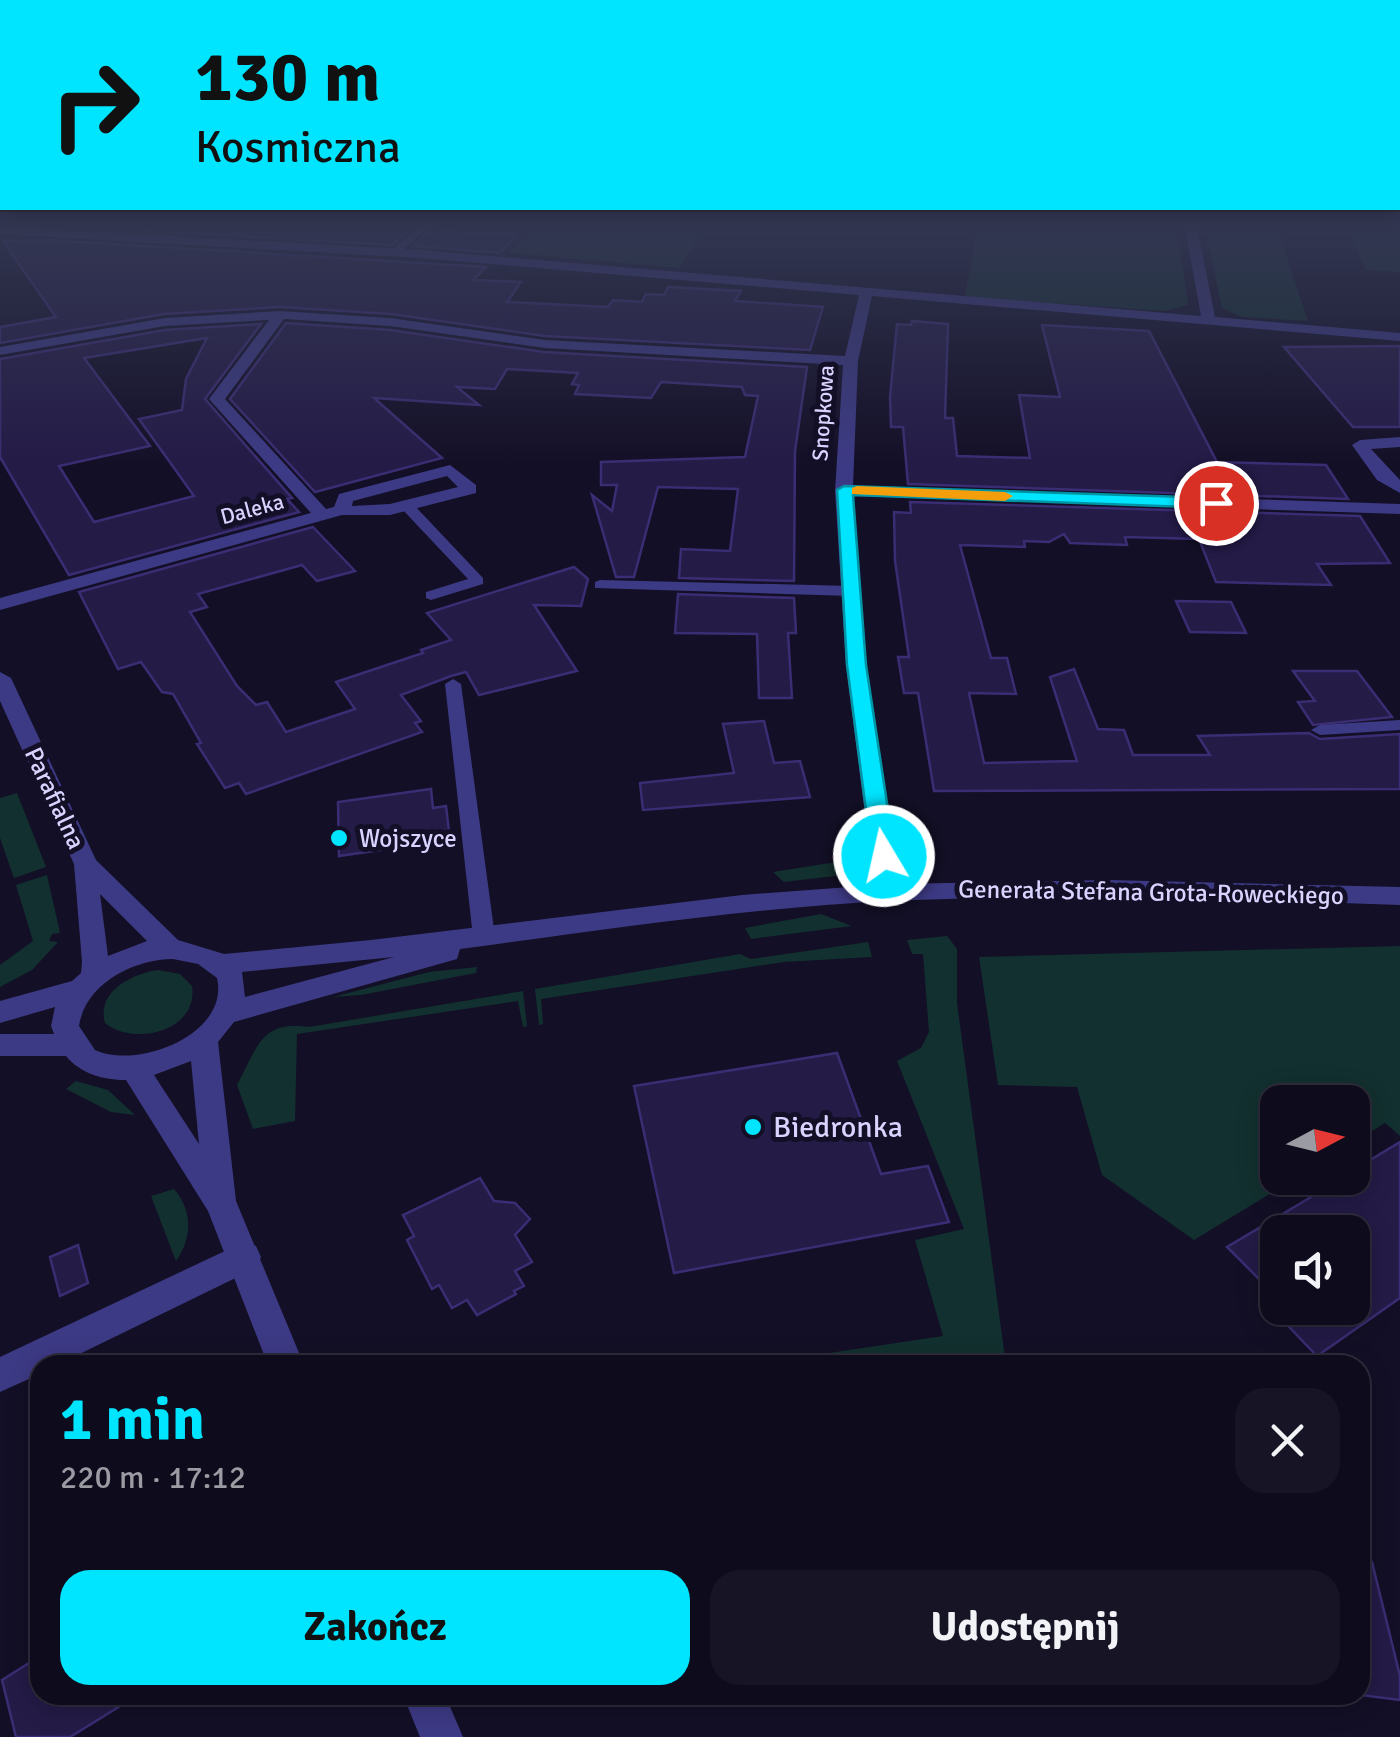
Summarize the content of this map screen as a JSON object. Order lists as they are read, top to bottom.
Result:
{
  "streets": {
    "street": [
      "Snopkowa",
      "Daleka",
      "Parafialna",
      "Generała Stefana Grota-Roweckiego"
    ]
  },
  "crossings": [
    ["Snopkowa", "Generała Stefana Grota-Roweckiego"],
    ["Parafialna", "Generała Stefana Grota-Roweckiego"]
  ],
  "places": ["Wojszyce", "Biedronka"],
  "north": "right",
  "page": {
    "turn": ["130 m", "Kosmiczna"],
    "heading": ["1 min", "220 m · 17:12"],
    "buttons": ["Zakończ", "Udostępnij"]
  }
}
